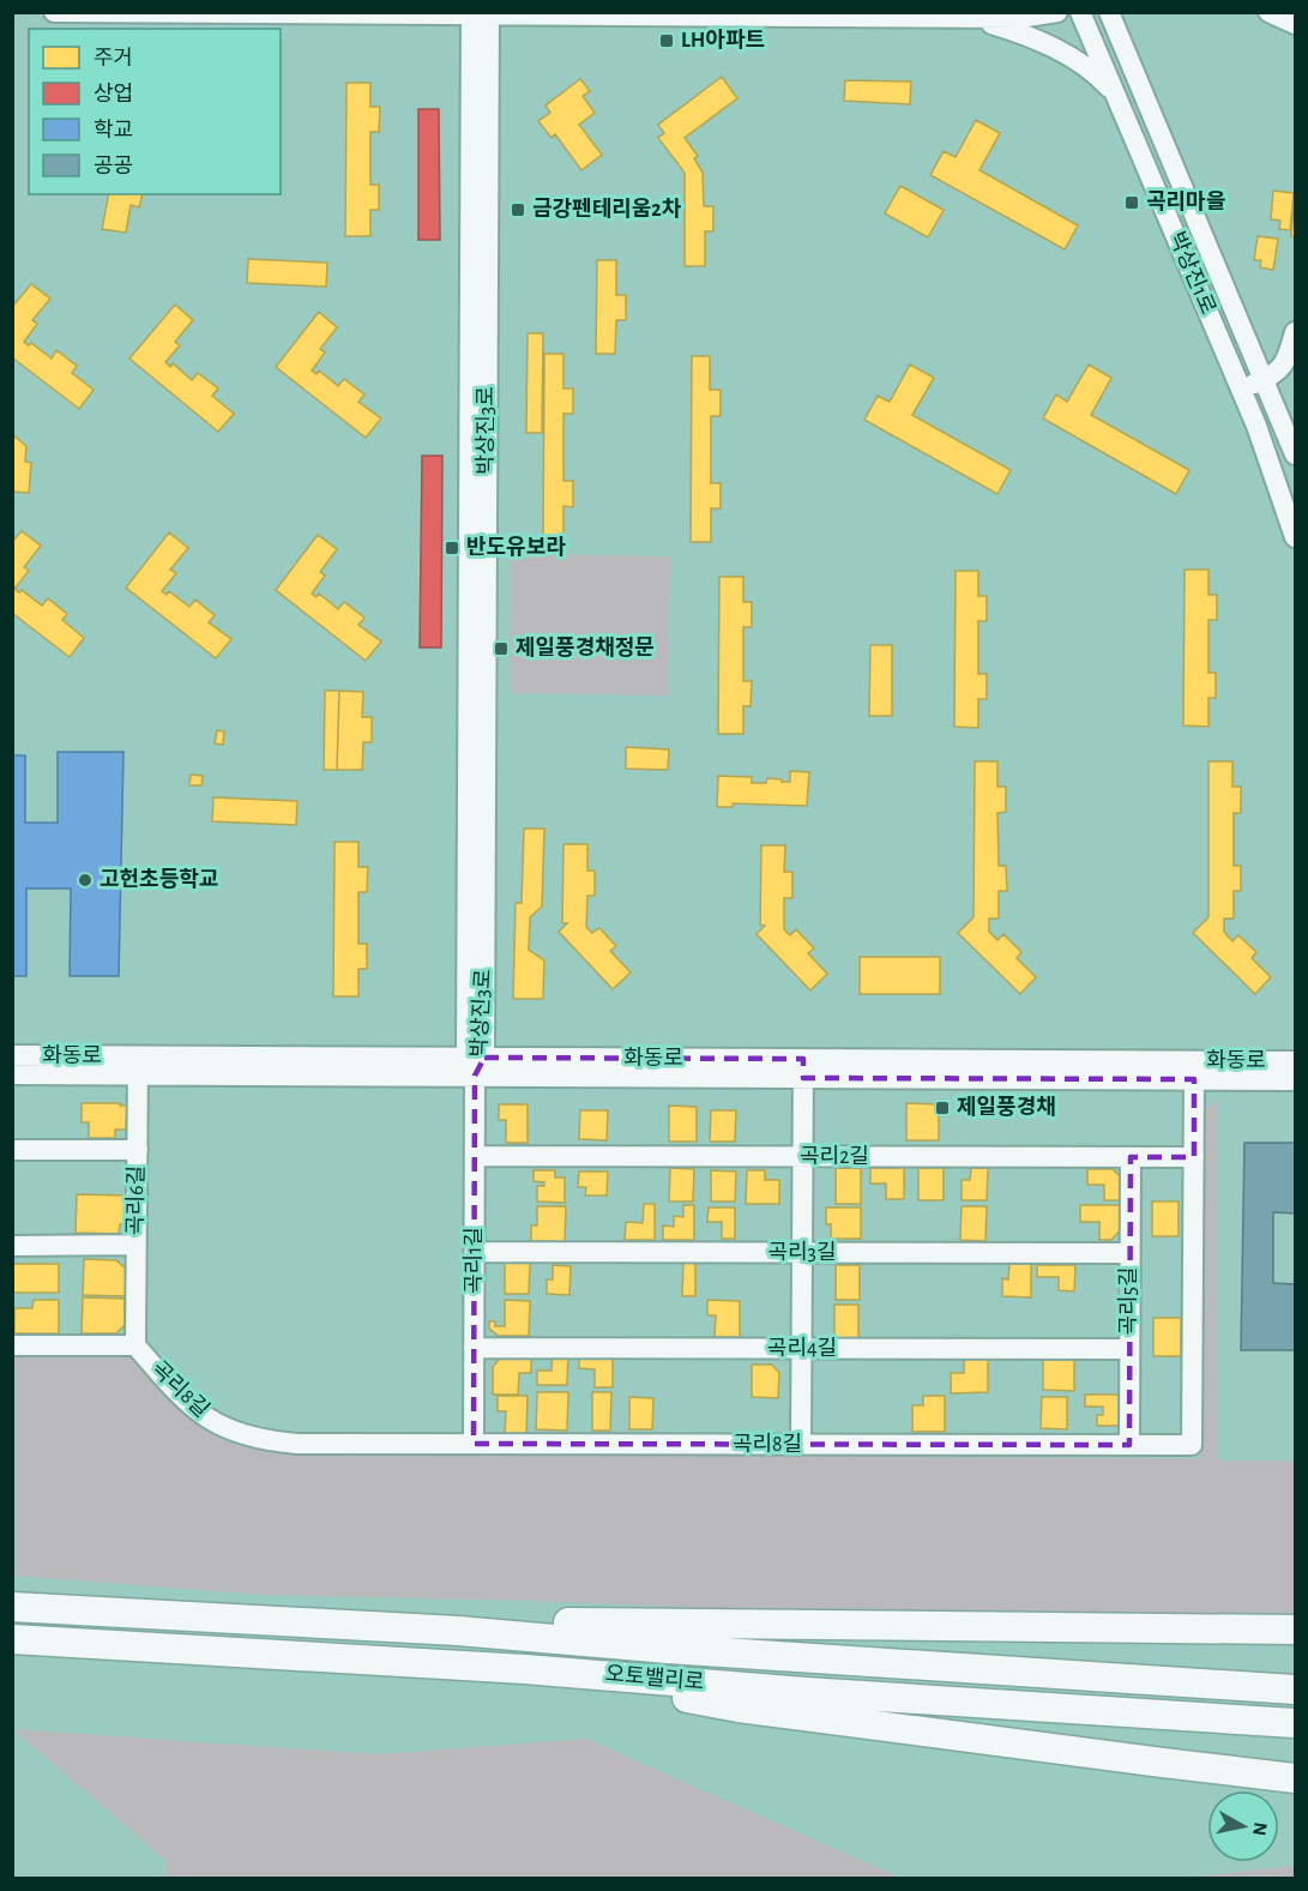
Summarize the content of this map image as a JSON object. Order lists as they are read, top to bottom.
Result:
{
  "streets": {
    "highway": ["오토밸리로"],
    "street": [
      "박상진1로",
      "박상진3로",
      "화동로",
      "곡리2길",
      "곡리6길",
      "곡리3길",
      "곡리1길",
      "곡리5길",
      "곡리4길",
      "곡리8길"
    ]
  },
  "crossings": [
    ["박상진3로", "화동로"],
    ["박상진3로", "곡리1길"],
    ["화동로", "곡리6길"],
    ["화동로", "곡리1길"],
    ["화동로", "곡리8길"],
    ["곡리2길", "곡리1길"],
    ["곡리2길", "곡리5길"],
    ["곡리2길", "곡리8길"],
    ["곡리6길", "곡리8길"],
    ["곡리3길", "곡리1길"],
    ["곡리3길", "곡리5길"],
    ["곡리1길", "곡리4길"],
    ["곡리1길", "곡리8길"],
    ["곡리5길", "곡리4길"],
    ["곡리5길", "곡리8길"]
  ],
  "places": {
    "transit": [
      "LH아파트",
      "곡리마을",
      "금강펜테리움2차",
      "반도유보라",
      "제일풍경채정문",
      "제일풍경채"
    ],
    "other": ["고헌초등학교"]
  },
  "legend": [
    "주거",
    "상업",
    "학교",
    "공공"
  ],
  "north": "right"
}
